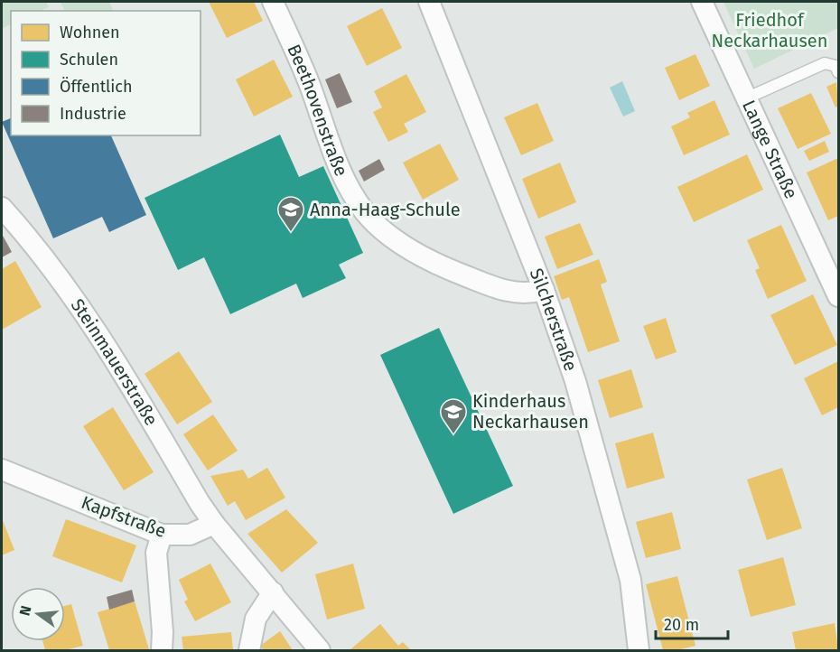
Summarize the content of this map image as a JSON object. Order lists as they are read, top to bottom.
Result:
{
  "streets": {
    "street": [
      "Beethovenstraße",
      "Lange Straße",
      "Silcherstraße",
      "Steinmauerstraße",
      "Kapfstraße"
    ]
  },
  "crossings": [
    ["Beethovenstraße", "Silcherstraße"],
    ["Steinmauerstraße", "Kapfstraße"]
  ],
  "parks": ["Friedhof Neckarhausen"],
  "places": {
    "school or university": ["Anna-Haag-Schule", "Kinderhaus Neckarhausen"]
  },
  "legend": [
    "Wohnen",
    "Schulen",
    "Öffentlich",
    "Industrie"
  ],
  "scale_bar": "20 m",
  "north": "left"
}
